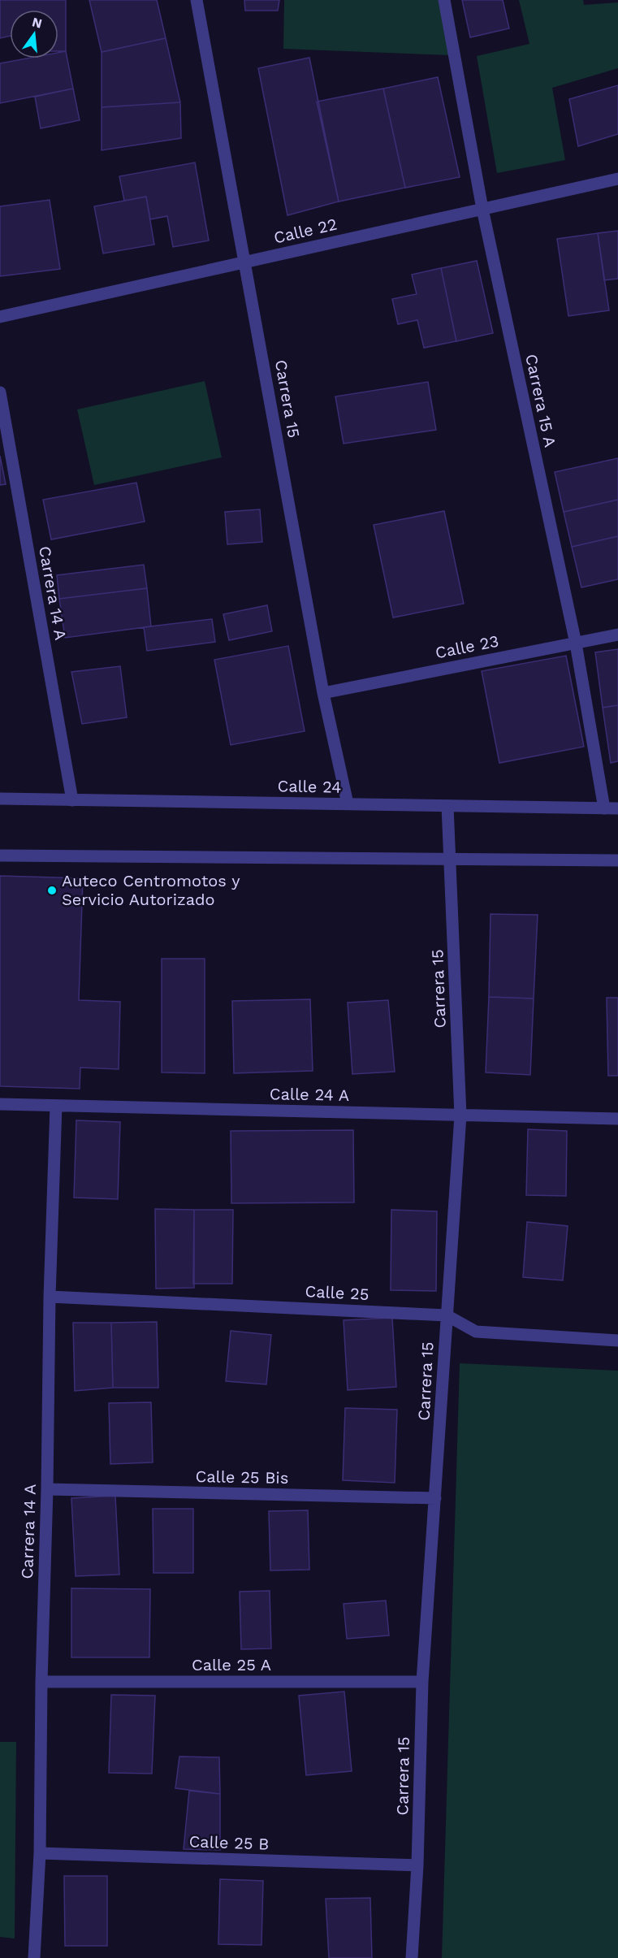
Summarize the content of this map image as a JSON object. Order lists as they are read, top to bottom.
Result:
{
  "streets": {
    "street": [
      "Calle 22",
      "Carrera 15",
      "Carrera 15 A",
      "Carrera 14 A",
      "Calle 23",
      "Calle 24",
      "Calle 24 A",
      "Calle 25",
      "Calle 25 Bis",
      "Calle 25 A",
      "Calle 25 B"
    ]
  },
  "crossings": [
    ["Calle 22", "Carrera 15"],
    ["Calle 22", "Carrera 15 A"],
    ["Carrera 15", "Calle 23"],
    ["Carrera 15", "Calle 24"],
    ["Carrera 15", "Calle 24 A"],
    ["Carrera 15", "Calle 25"],
    ["Carrera 15", "Calle 25 Bis"],
    ["Carrera 15", "Calle 25 A"],
    ["Carrera 15", "Calle 25 B"],
    ["Carrera 15 A", "Calle 23"],
    ["Carrera 15 A", "Calle 24"],
    ["Carrera 14 A", "Calle 24"],
    ["Carrera 14 A", "Calle 24 A"],
    ["Carrera 14 A", "Calle 25"],
    ["Carrera 14 A", "Calle 25 Bis"],
    ["Carrera 14 A", "Calle 25 A"],
    ["Carrera 14 A", "Calle 25 B"]
  ],
  "places": ["Auteco Centromotos y Servicio Autorizado"],
  "north": "top"
}
